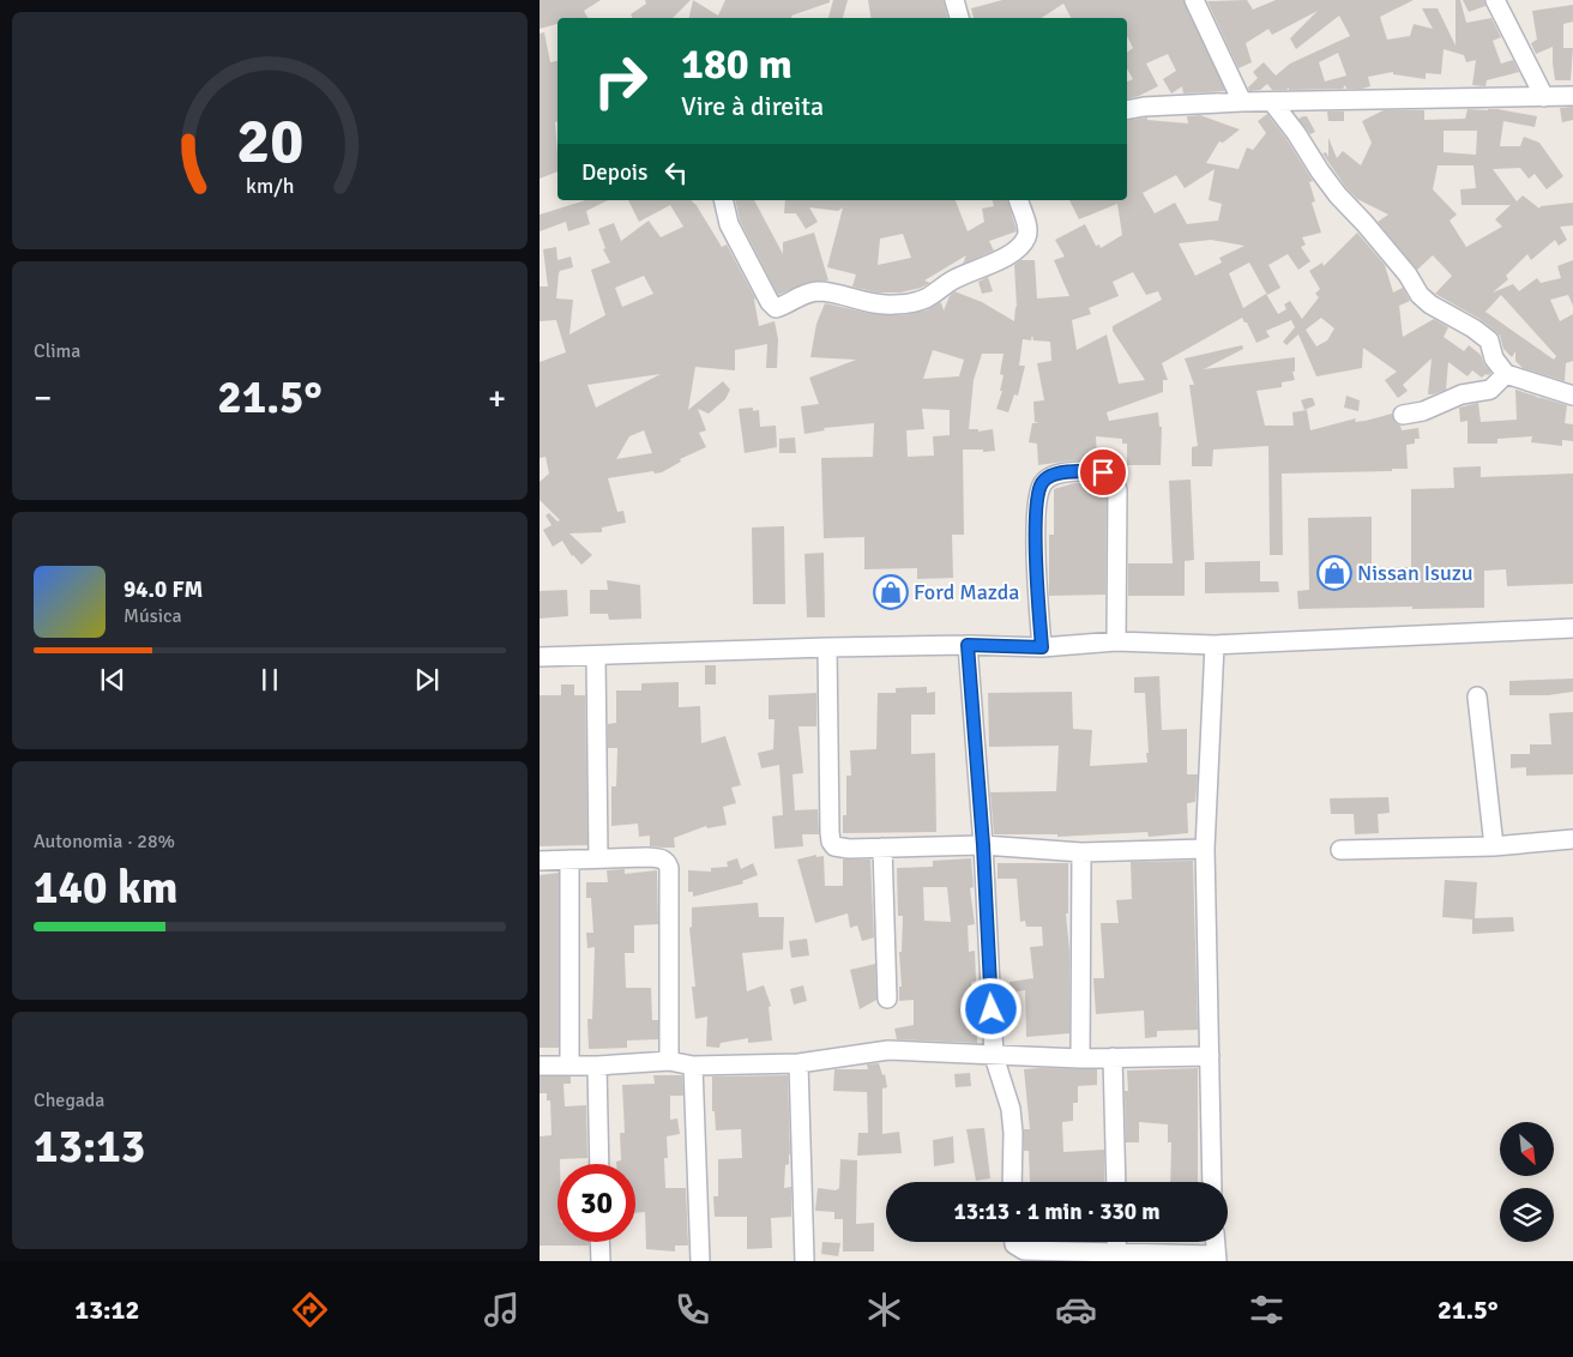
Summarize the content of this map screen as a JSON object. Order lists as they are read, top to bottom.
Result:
{
  "places": {
    "shop": ["Nissan Isuzu", "Ford Mazda"]
  },
  "north": "bottom right",
  "page": {
    "turn": ["180 m", "Vire à direita"],
    "then": "Depois",
    "tile": [
      "Clima",
      ["Autonomia · 28%", "140 km"],
      ["Chegada", "13:13"]
    ],
    "heat": ["−", "21.5°", "+"],
    "song": ["94.0 FM", "Música"],
    "limit": "30",
    "trip": "13:13 · 1 min · 330 m",
    "tabs": ["13:12", "21.5°"],
    "gauge": ["20", "km/h"]
  }
}
